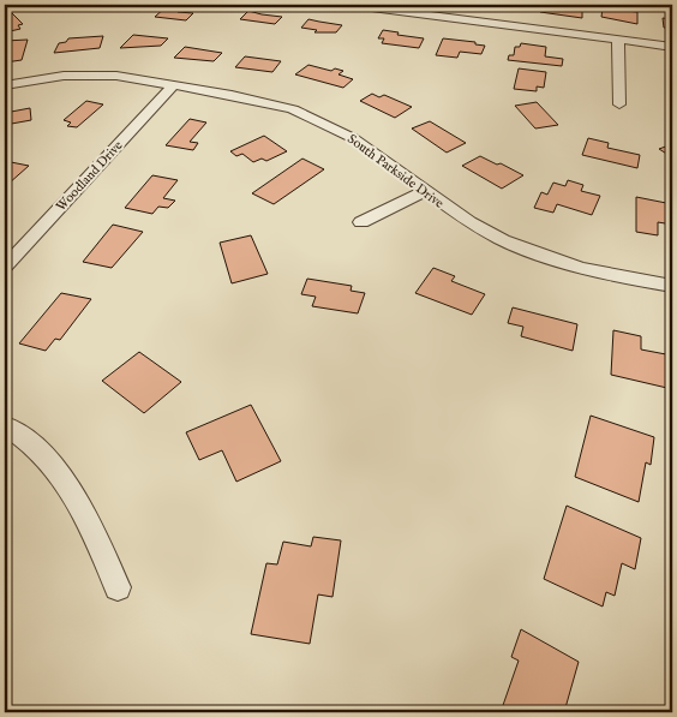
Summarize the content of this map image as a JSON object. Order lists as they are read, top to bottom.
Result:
{
  "streets": {
    "street": ["South Parkside Drive", "Woodland Drive"]
  },
  "crossings": [
    ["South Parkside Drive", "Woodland Drive"]
  ]
}
